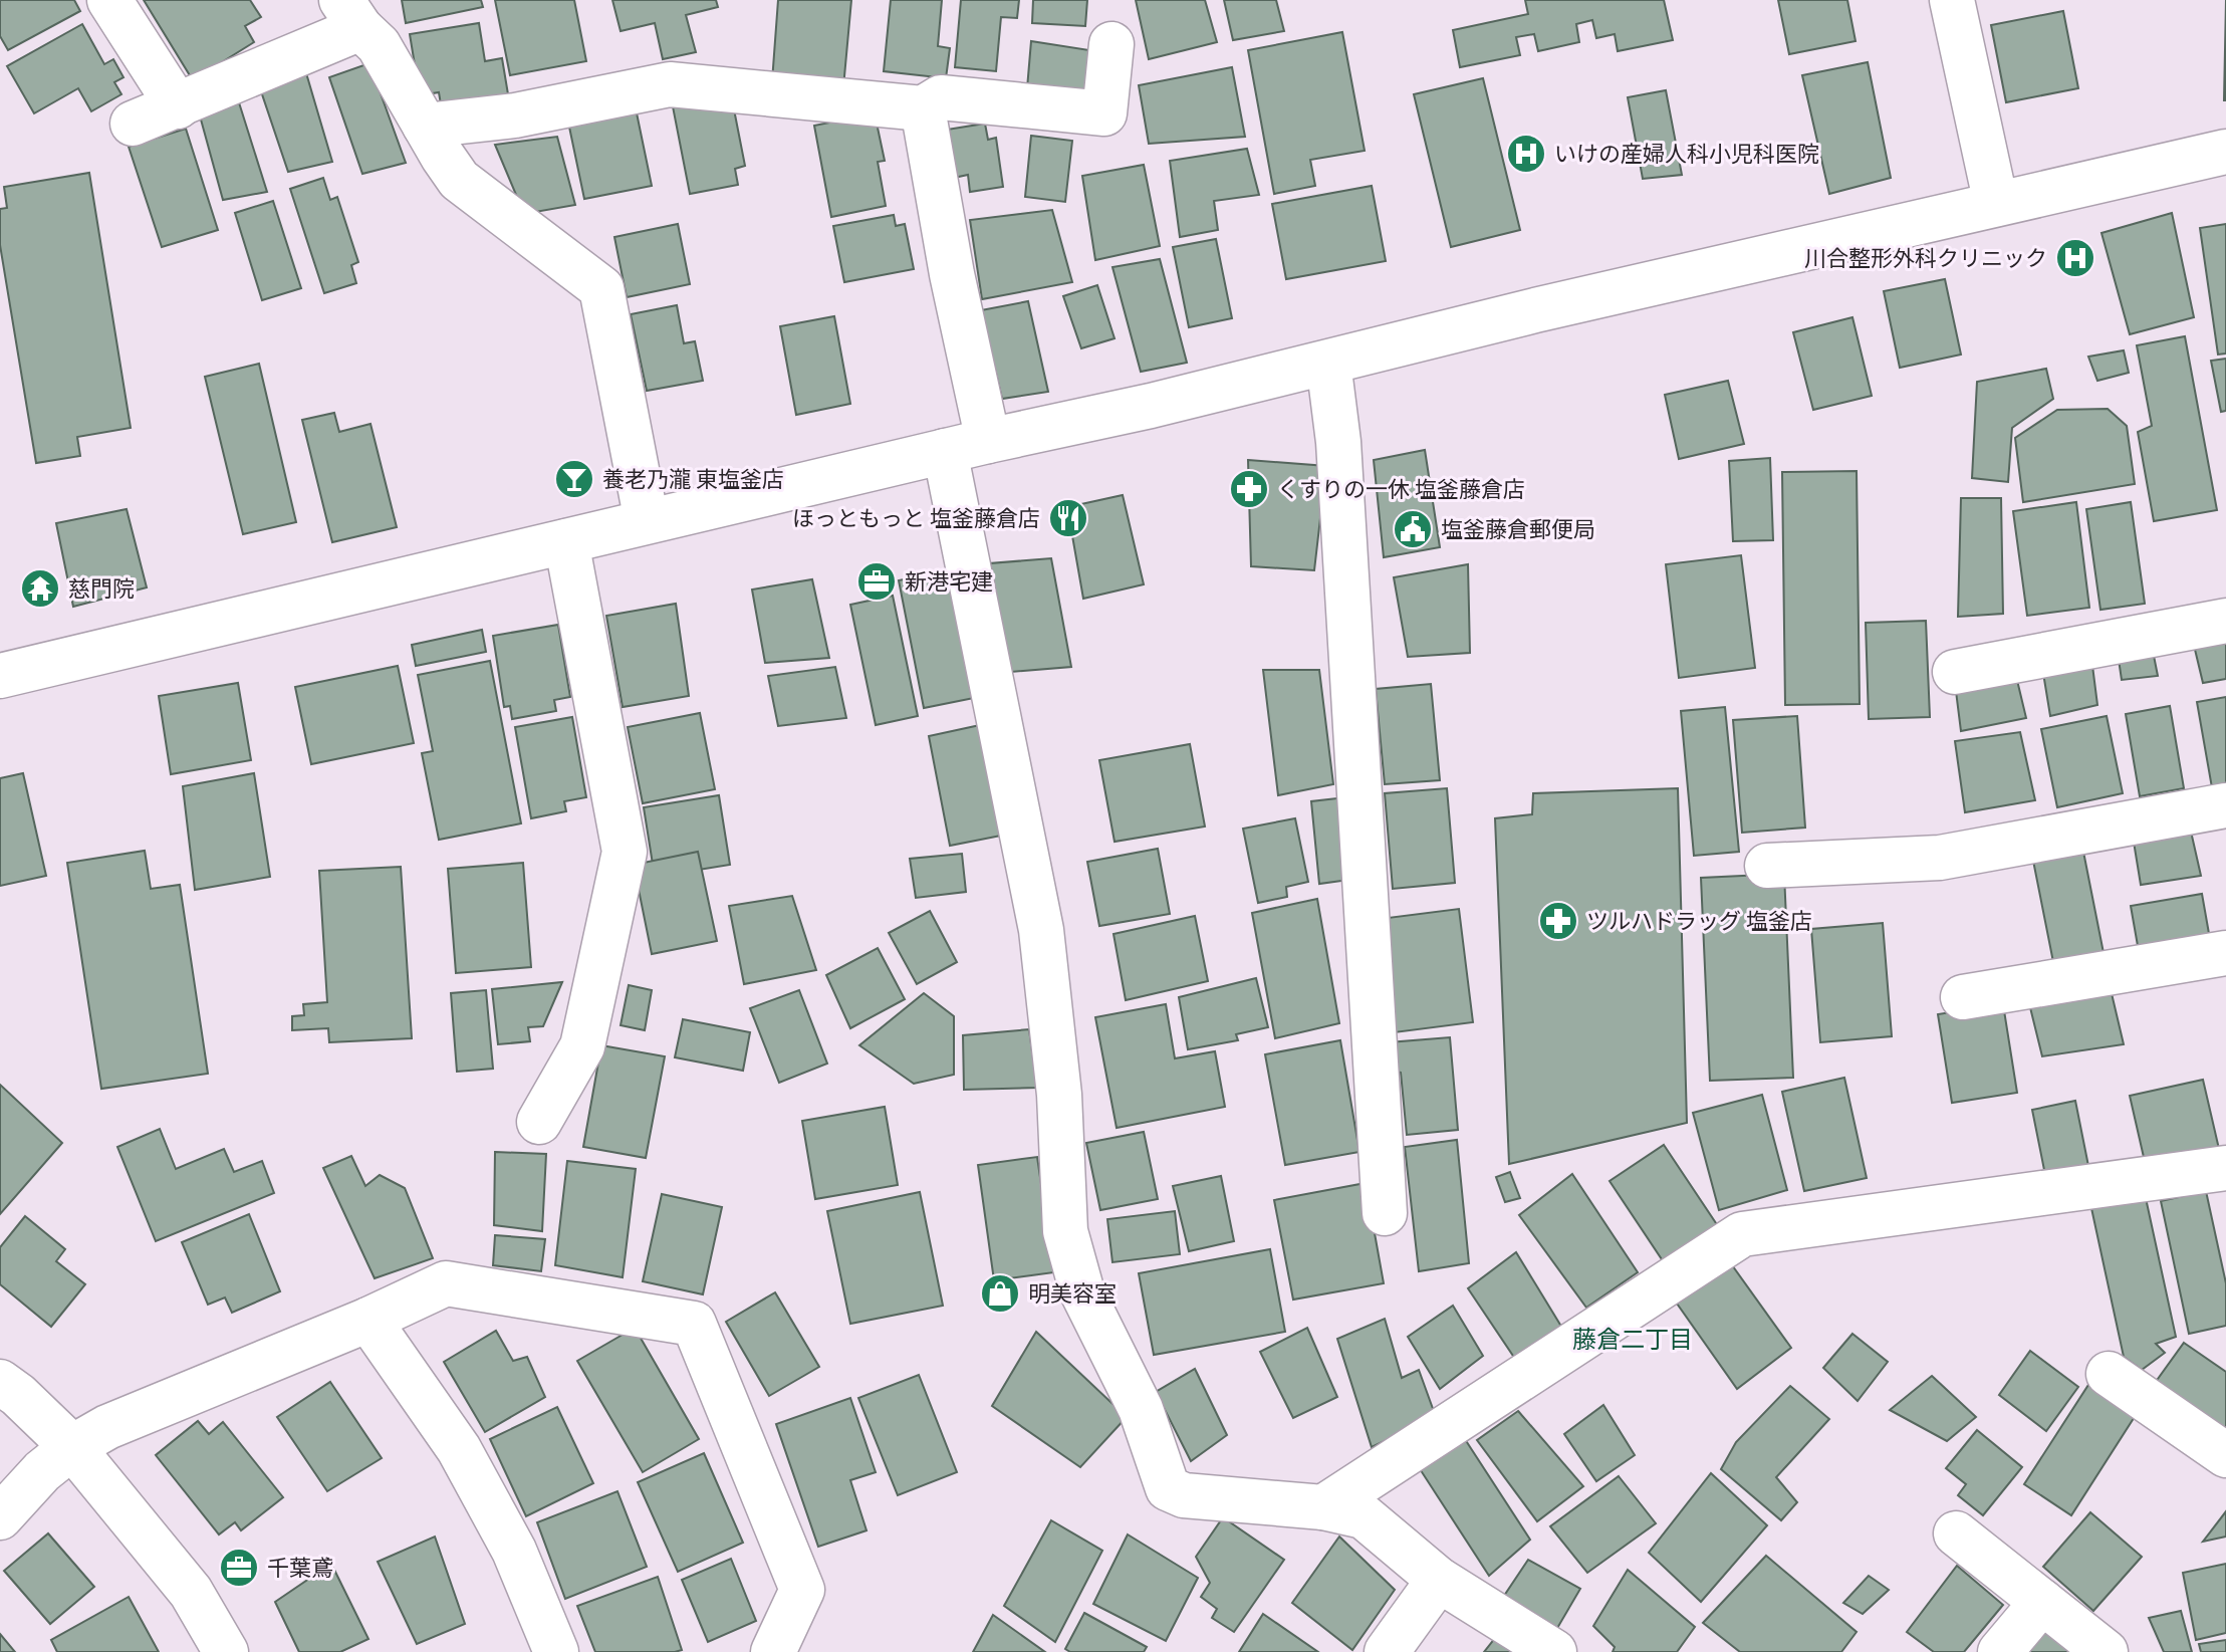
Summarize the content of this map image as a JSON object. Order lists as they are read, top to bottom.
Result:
{
  "districts": ["藤倉二丁目"],
  "places": {
    "hospital": ["いけの産婦人科小児科医院", "川合整形外科クリニック"],
    "bar": ["養老乃瀧 東塩釜店"],
    "pharmacy": ["くすりの一休 塩釜藤倉店", "ツルハドラッグ 塩釜店"],
    "restaurant": ["ほっともっと 塩釜藤倉店"],
    "public building": ["塩釜藤倉郵便局"],
    "office": ["新港宅建", "千葉鳶"],
    "temple": ["慈門院"],
    "shop": ["明美容室"]
  }
}
